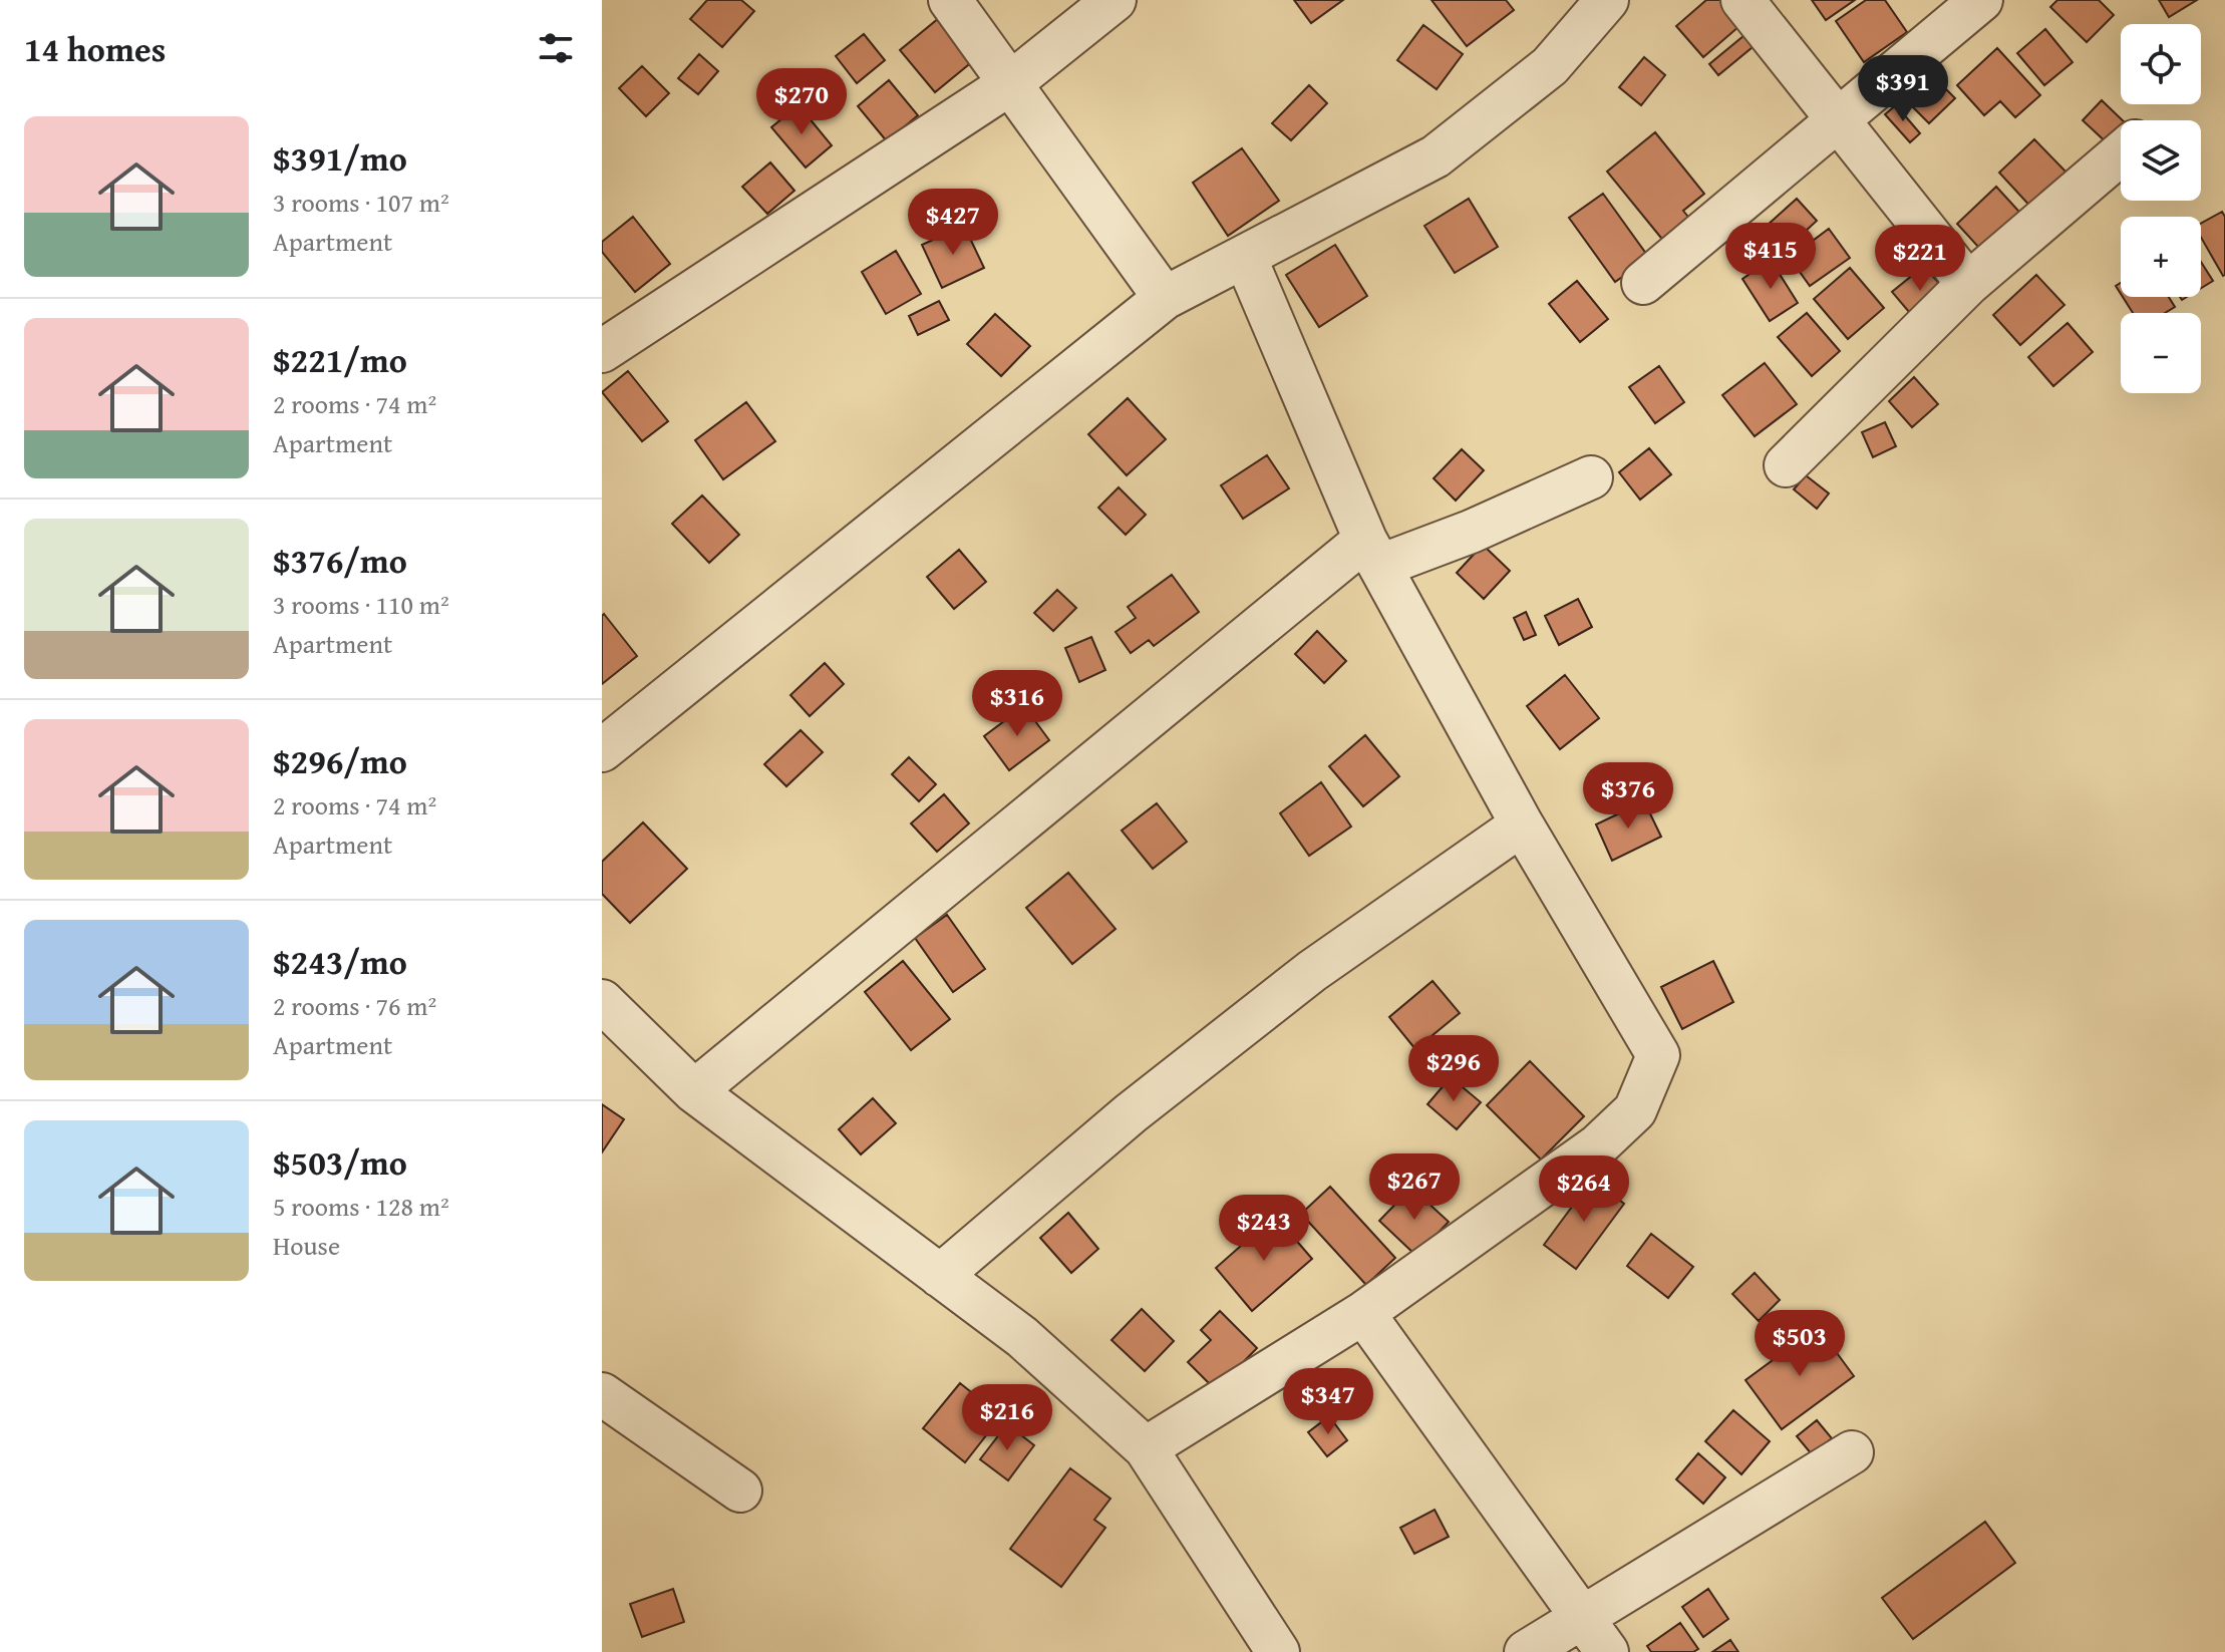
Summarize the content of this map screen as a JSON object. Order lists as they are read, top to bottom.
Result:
{
  "page": {
    "heading": "14 homes",
    "map_buttons": ["+", "−"],
    "price": [
      "$391",
      "$270",
      "$427",
      "$415",
      "$221",
      "$316",
      "$376",
      "$296",
      "$267",
      "$264",
      "$243",
      "$503",
      "$347",
      "$216"
    ],
    "list": [
      {
        "name": "$391/mo",
        "note": "3 rooms · 107 m² · Apartment"
      },
      {
        "name": "$221/mo",
        "note": "2 rooms · 74 m² · Apartment"
      },
      {
        "name": "$376/mo",
        "note": "3 rooms · 110 m² · Apartment"
      },
      {
        "name": "$296/mo",
        "note": "2 rooms · 74 m² · Apartment"
      },
      {
        "name": "$243/mo",
        "note": "2 rooms · 76 m² · Apartment"
      },
      {
        "name": "$503/mo",
        "note": "5 rooms · 128 m² · House"
      }
    ]
  }
}
